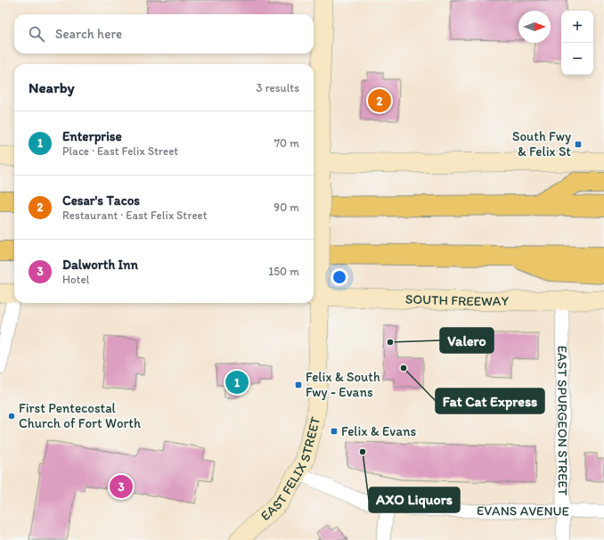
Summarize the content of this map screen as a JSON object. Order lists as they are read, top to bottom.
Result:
{
  "streets": {
    "main road": ["SOUTH FREEWAY", "EAST FELIX STREET"],
    "street": ["EAST SPURGEON STREET", "EVANS AVENUE"]
  },
  "crossings": [
    ["SOUTH FREEWAY", "EAST SPURGEON STREET"],
    ["SOUTH FREEWAY", "EAST FELIX STREET"],
    ["EAST SPURGEON STREET", "EVANS AVENUE"],
    ["EAST FELIX STREET", "EVANS AVENUE"]
  ],
  "places": {
    "transit": ["South Fwy & Felix St", "Felix & South Fwy - Evans", "Felix & Evans"],
    "other": [
      "Valero",
      "Fat Cat Express",
      "First Pentecostal Church of Fort Worth",
      "AXO Liquors"
    ]
  },
  "north": "right",
  "page": {
    "map_buttons": ["+", "−"],
    "search": "Search here",
    "heading": ["Nearby", "3 results"],
    "pins": ["2", "1", "3"],
    "list": [
      {
        "mark": "1",
        "name": "Enterprise",
        "note": "Place · East Felix Street",
        "value": "70 m"
      },
      {
        "mark": "2",
        "name": "Cesar's Tacos",
        "note": "Restaurant · East Felix Street",
        "value": "90 m"
      },
      {
        "mark": "3",
        "name": "Dalworth Inn",
        "note": "Hotel",
        "value": "150 m"
      }
    ]
  }
}
